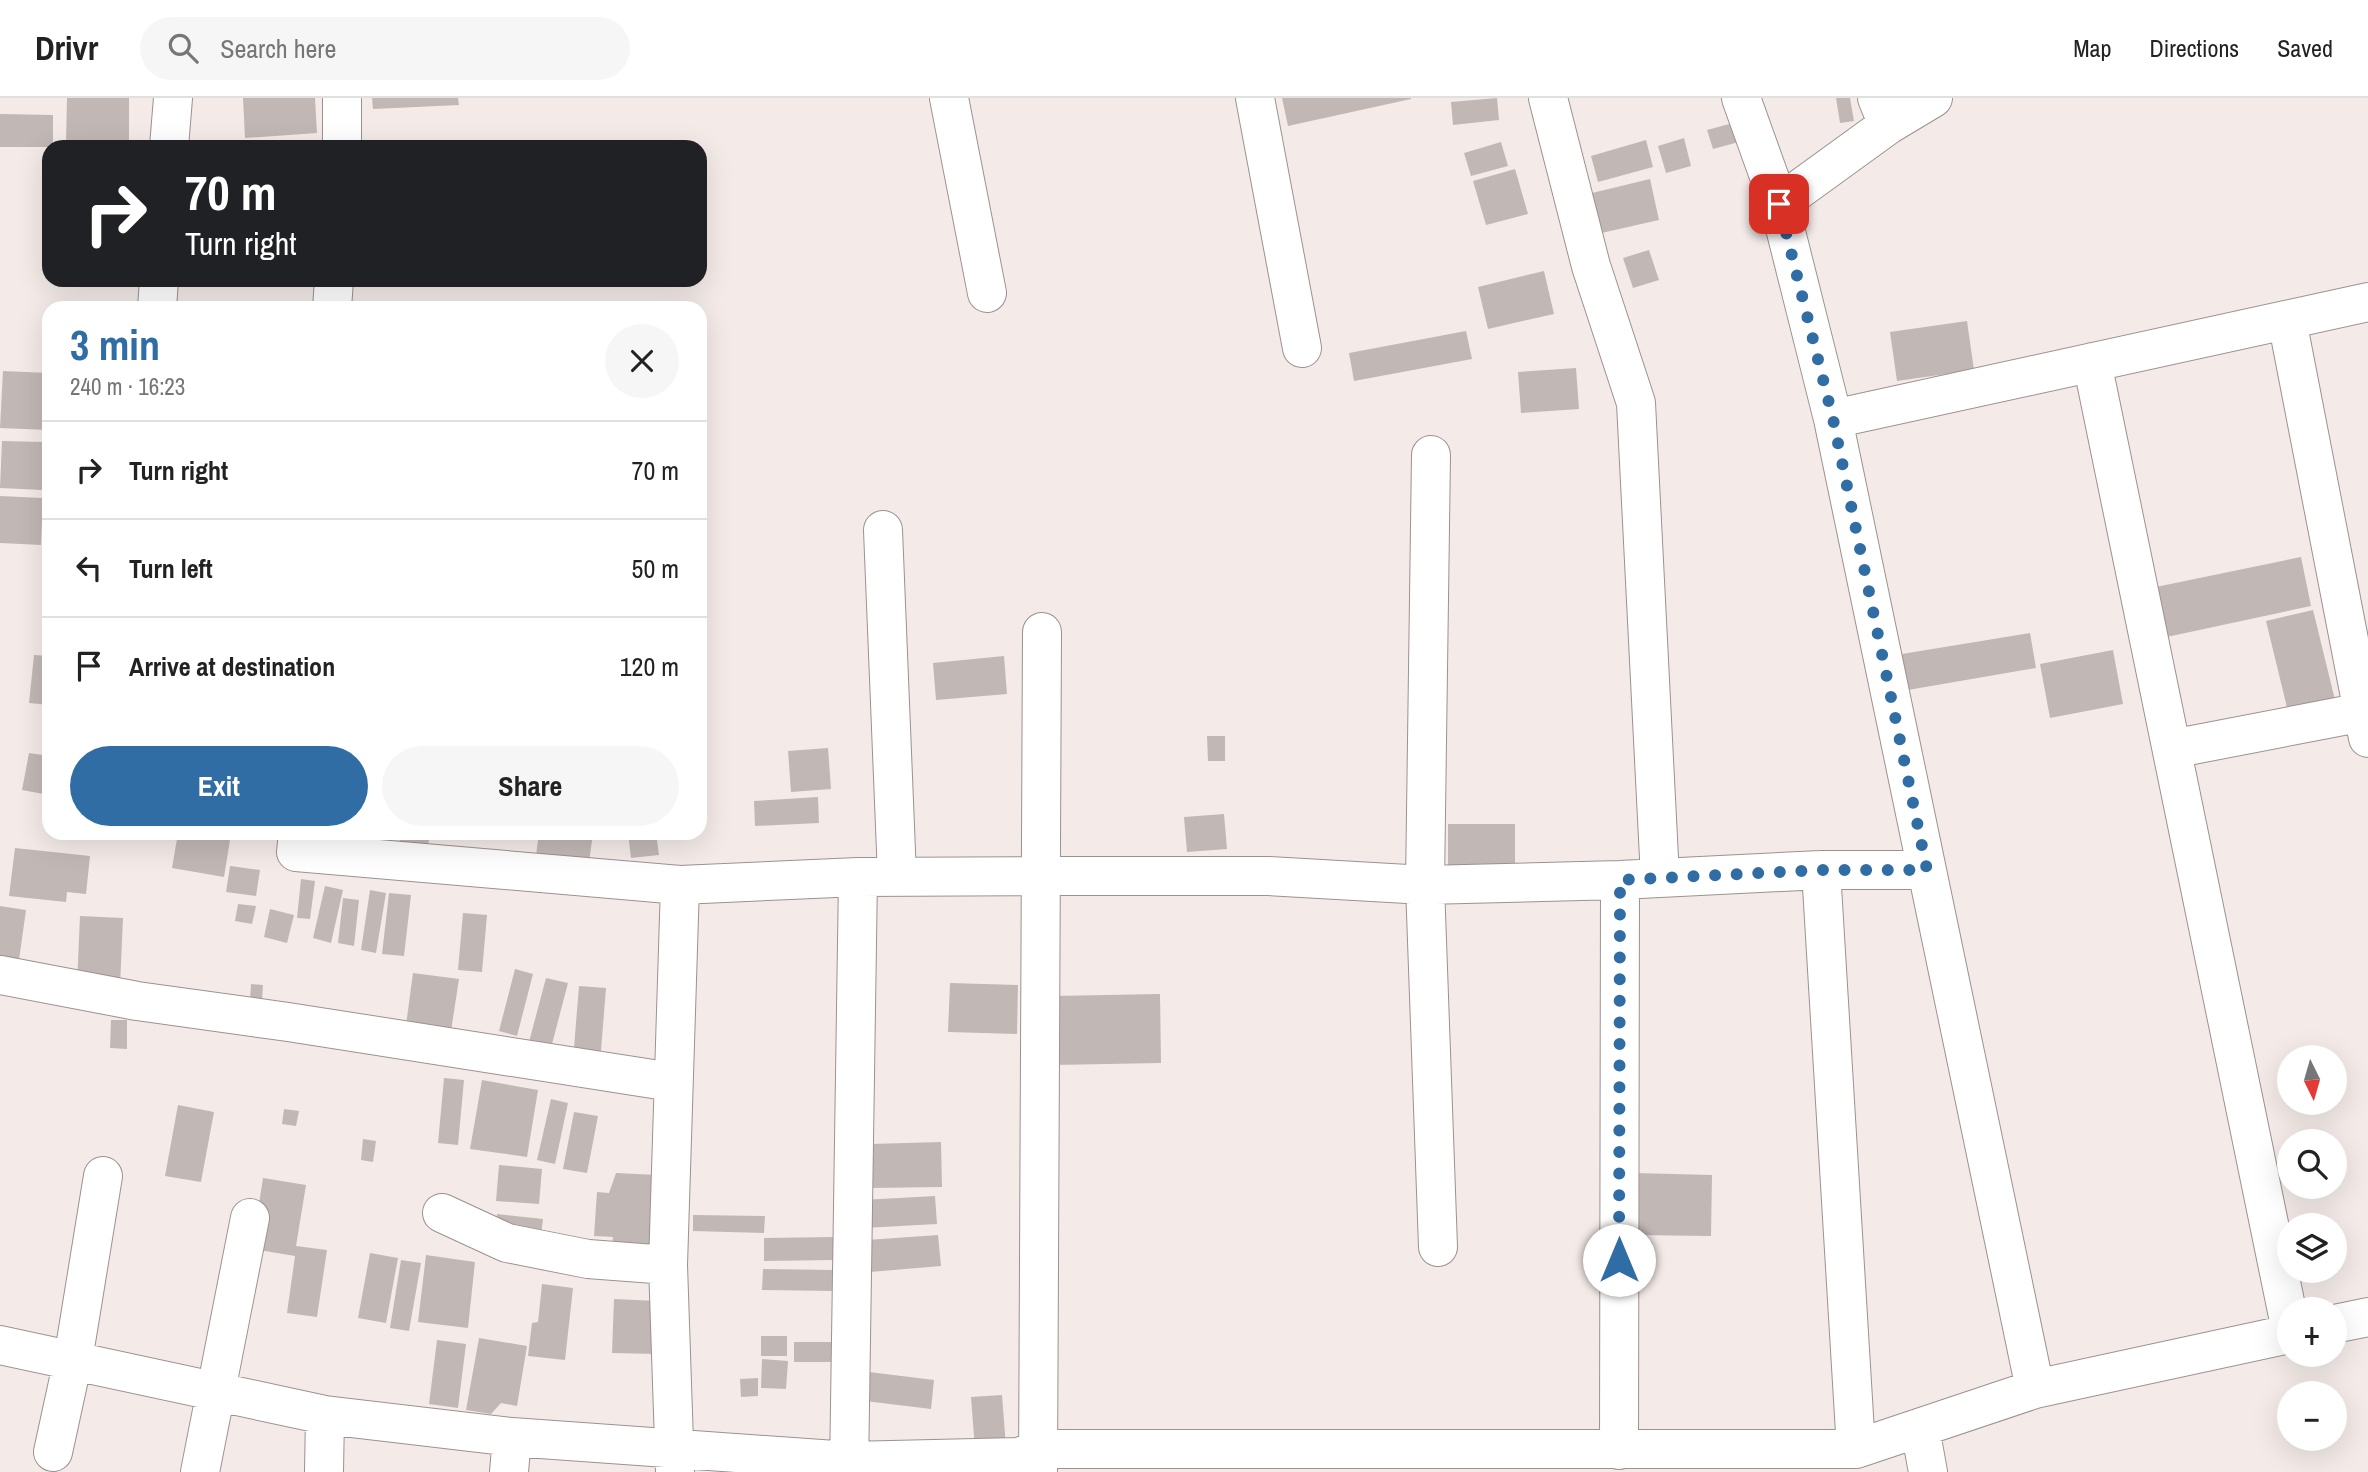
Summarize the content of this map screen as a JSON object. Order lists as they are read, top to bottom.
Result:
{
  "north": "bottom",
  "page": {
    "header": "Drivr",
    "search": "Search here",
    "nav": ["Map", "Directions", "Saved"],
    "turn": ["70 m", "Turn right"],
    "heading": ["3 min", "240 m · 16:23"],
    "list": [
      {
        "name": "Turn right",
        "value": "70 m"
      },
      {
        "name": "Turn left",
        "value": "50 m"
      },
      {
        "name": "Arrive at destination",
        "value": "120 m"
      }
    ],
    "buttons": ["Exit", "Share"],
    "map_buttons": ["+", "−"]
  }
}
